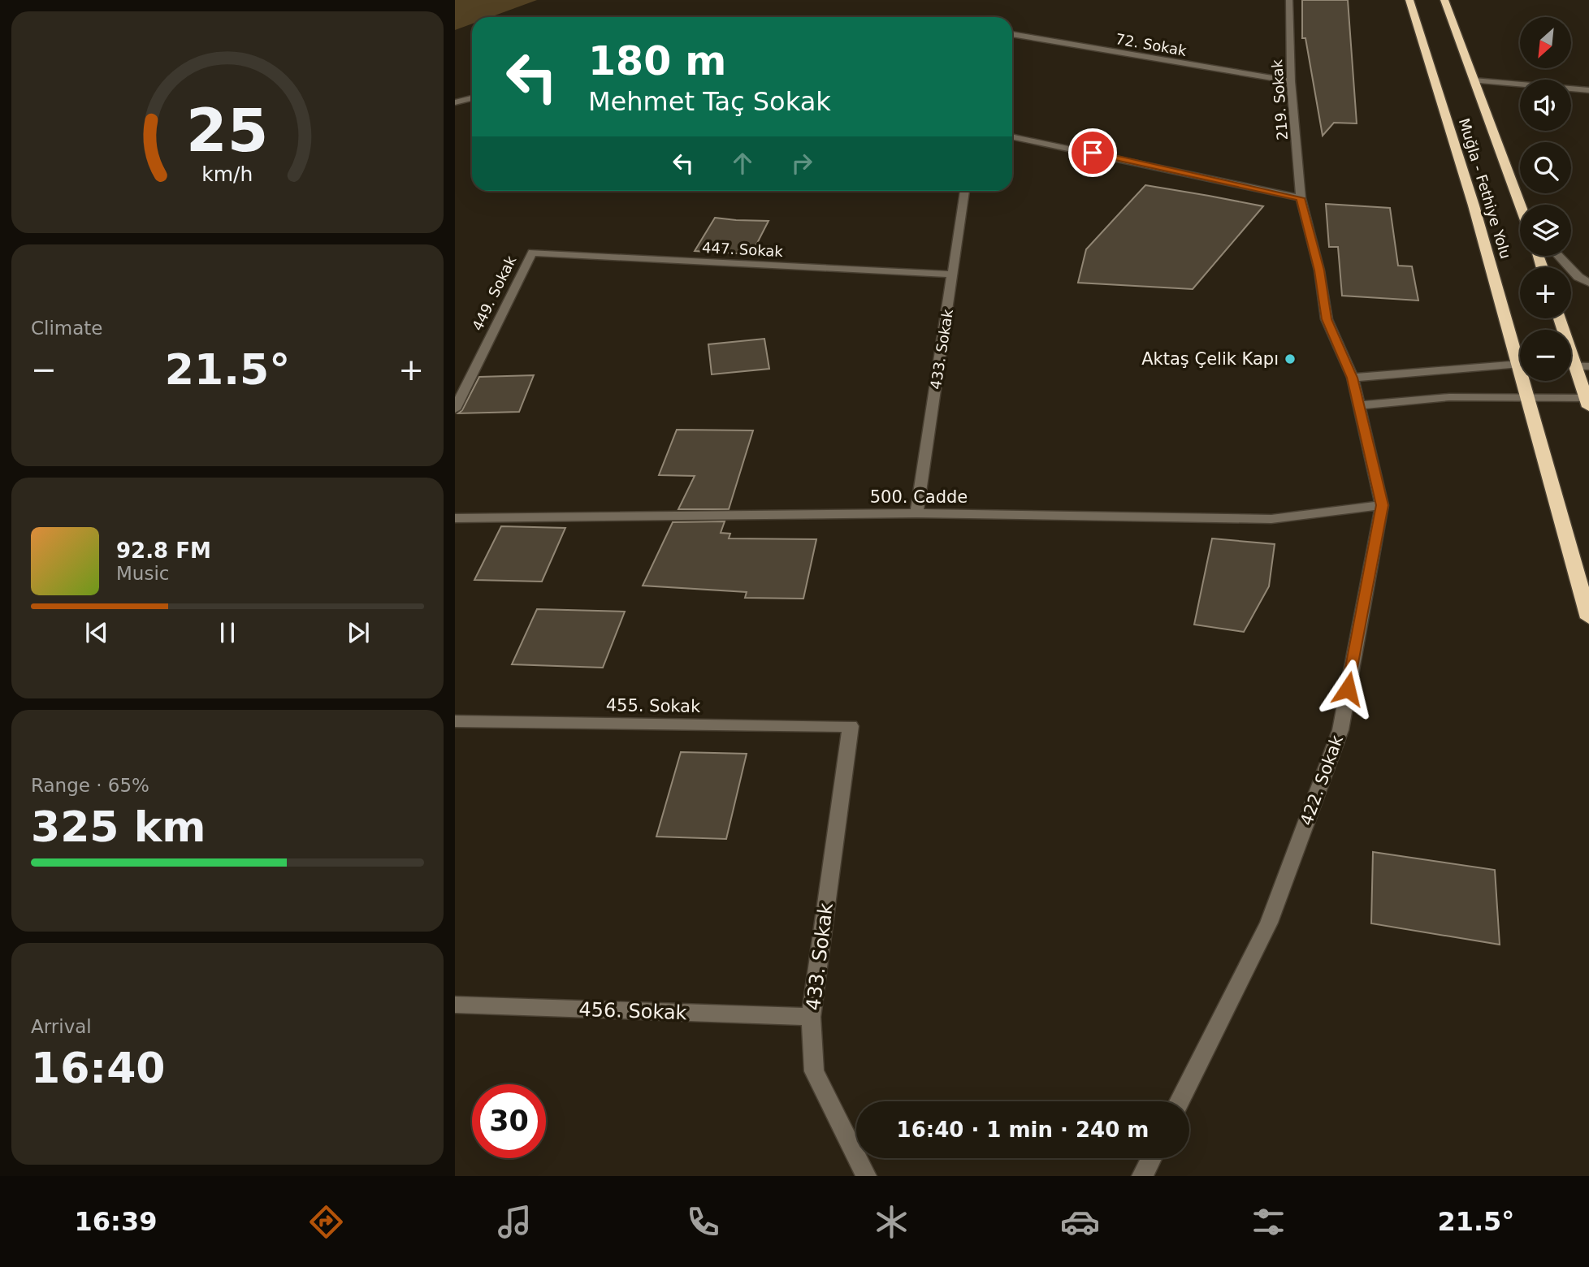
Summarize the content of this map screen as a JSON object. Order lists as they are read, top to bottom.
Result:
{
  "streets": {
    "highway": ["Muğla - Fethiye Yolu"],
    "street": [
      "72. Sokak",
      "219. Sokak",
      "447. Sokak",
      "449. Sokak",
      "433. Sokak",
      "500. Cadde",
      "455. Sokak",
      "422. Sokak",
      "456. Sokak"
    ]
  },
  "crossings": [
    ["72. Sokak", "219. Sokak"],
    ["219. Sokak", "422. Sokak"],
    ["447. Sokak", "449. Sokak"],
    ["447. Sokak", "433. Sokak"],
    ["433. Sokak", "500. Cadde"],
    ["433. Sokak", "455. Sokak"],
    ["433. Sokak", "456. Sokak"],
    ["500. Cadde", "422. Sokak"]
  ],
  "places": ["Aktaş Çelik Kapı"],
  "north": "bottom left",
  "page": {
    "map_buttons": ["+", "−"],
    "turn": ["180 m", "Mehmet Taç Sokak"],
    "tile": [
      "Climate",
      ["Range · 65%", "325 km"],
      ["Arrival", "16:40"]
    ],
    "heat": ["−", "21.5°", "+"],
    "song": ["92.8 FM", "Music"],
    "limit": "30",
    "trip": "16:40 · 1 min · 240 m",
    "tabs": ["16:39", "21.5°"],
    "gauge": ["25", "km/h"]
  }
}
